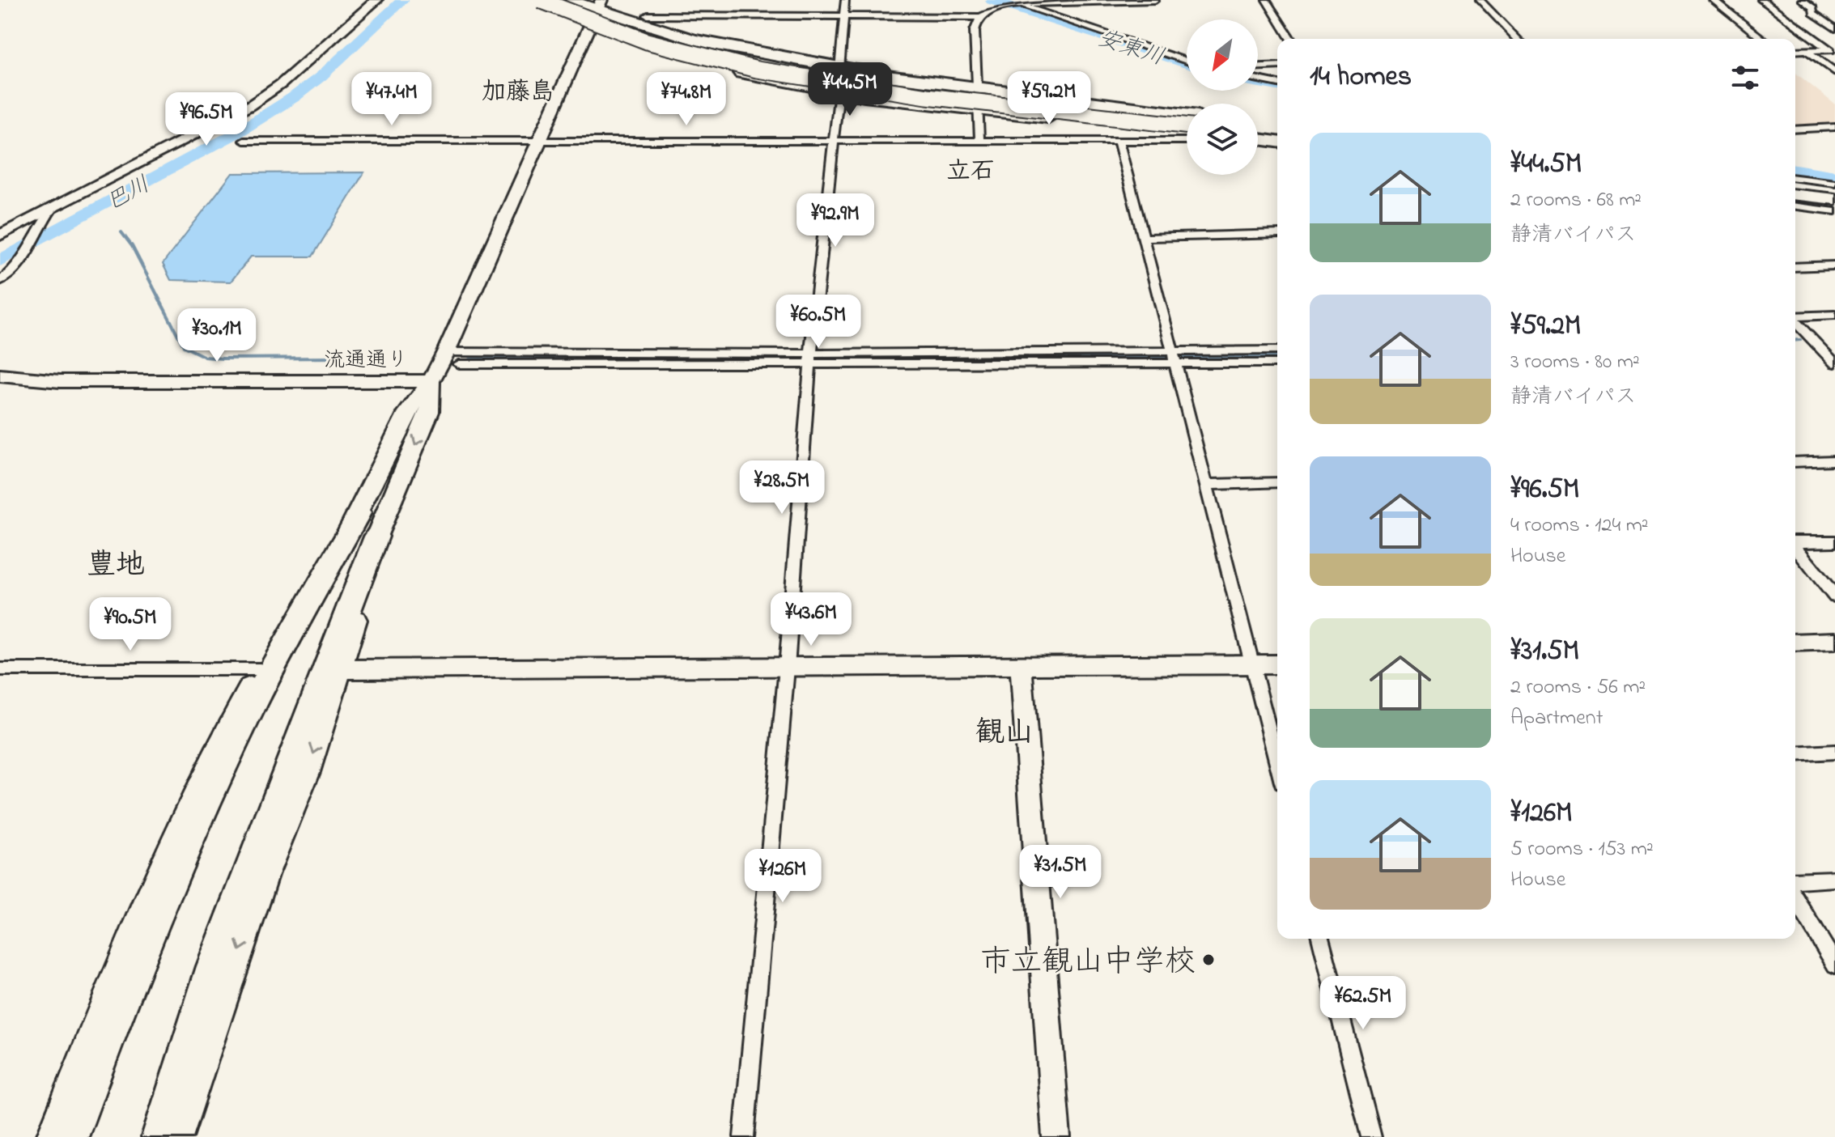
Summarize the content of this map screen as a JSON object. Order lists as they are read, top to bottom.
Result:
{
  "streets": {
    "main road": ["流通通り"]
  },
  "districts": [
    "加藤島",
    "立石",
    "豊地",
    "観山"
  ],
  "water": ["安東川", "巴川"],
  "places": ["市立観山中学校"],
  "north": "bottom left",
  "page": {
    "heading": "14 homes",
    "price": [
      "¥44.5M",
      "¥59.2M",
      "¥47.4M",
      "¥74.8M",
      "¥96.5M",
      "¥92.9M",
      "¥60.5M",
      "¥30.1M",
      "¥28.5M",
      "¥43.6M",
      "¥90.5M",
      "¥31.5M",
      "¥126M",
      "¥62.5M"
    ],
    "list": [
      {
        "name": "¥44.5M",
        "note": "2 rooms · 68 m² · 静清バイパス"
      },
      {
        "name": "¥59.2M",
        "note": "3 rooms · 80 m² · 静清バイパス"
      },
      {
        "name": "¥96.5M",
        "note": "4 rooms · 124 m² · House"
      },
      {
        "name": "¥31.5M",
        "note": "2 rooms · 56 m² · Apartment"
      },
      {
        "name": "¥126M",
        "note": "5 rooms · 153 m² · House"
      }
    ]
  }
}
